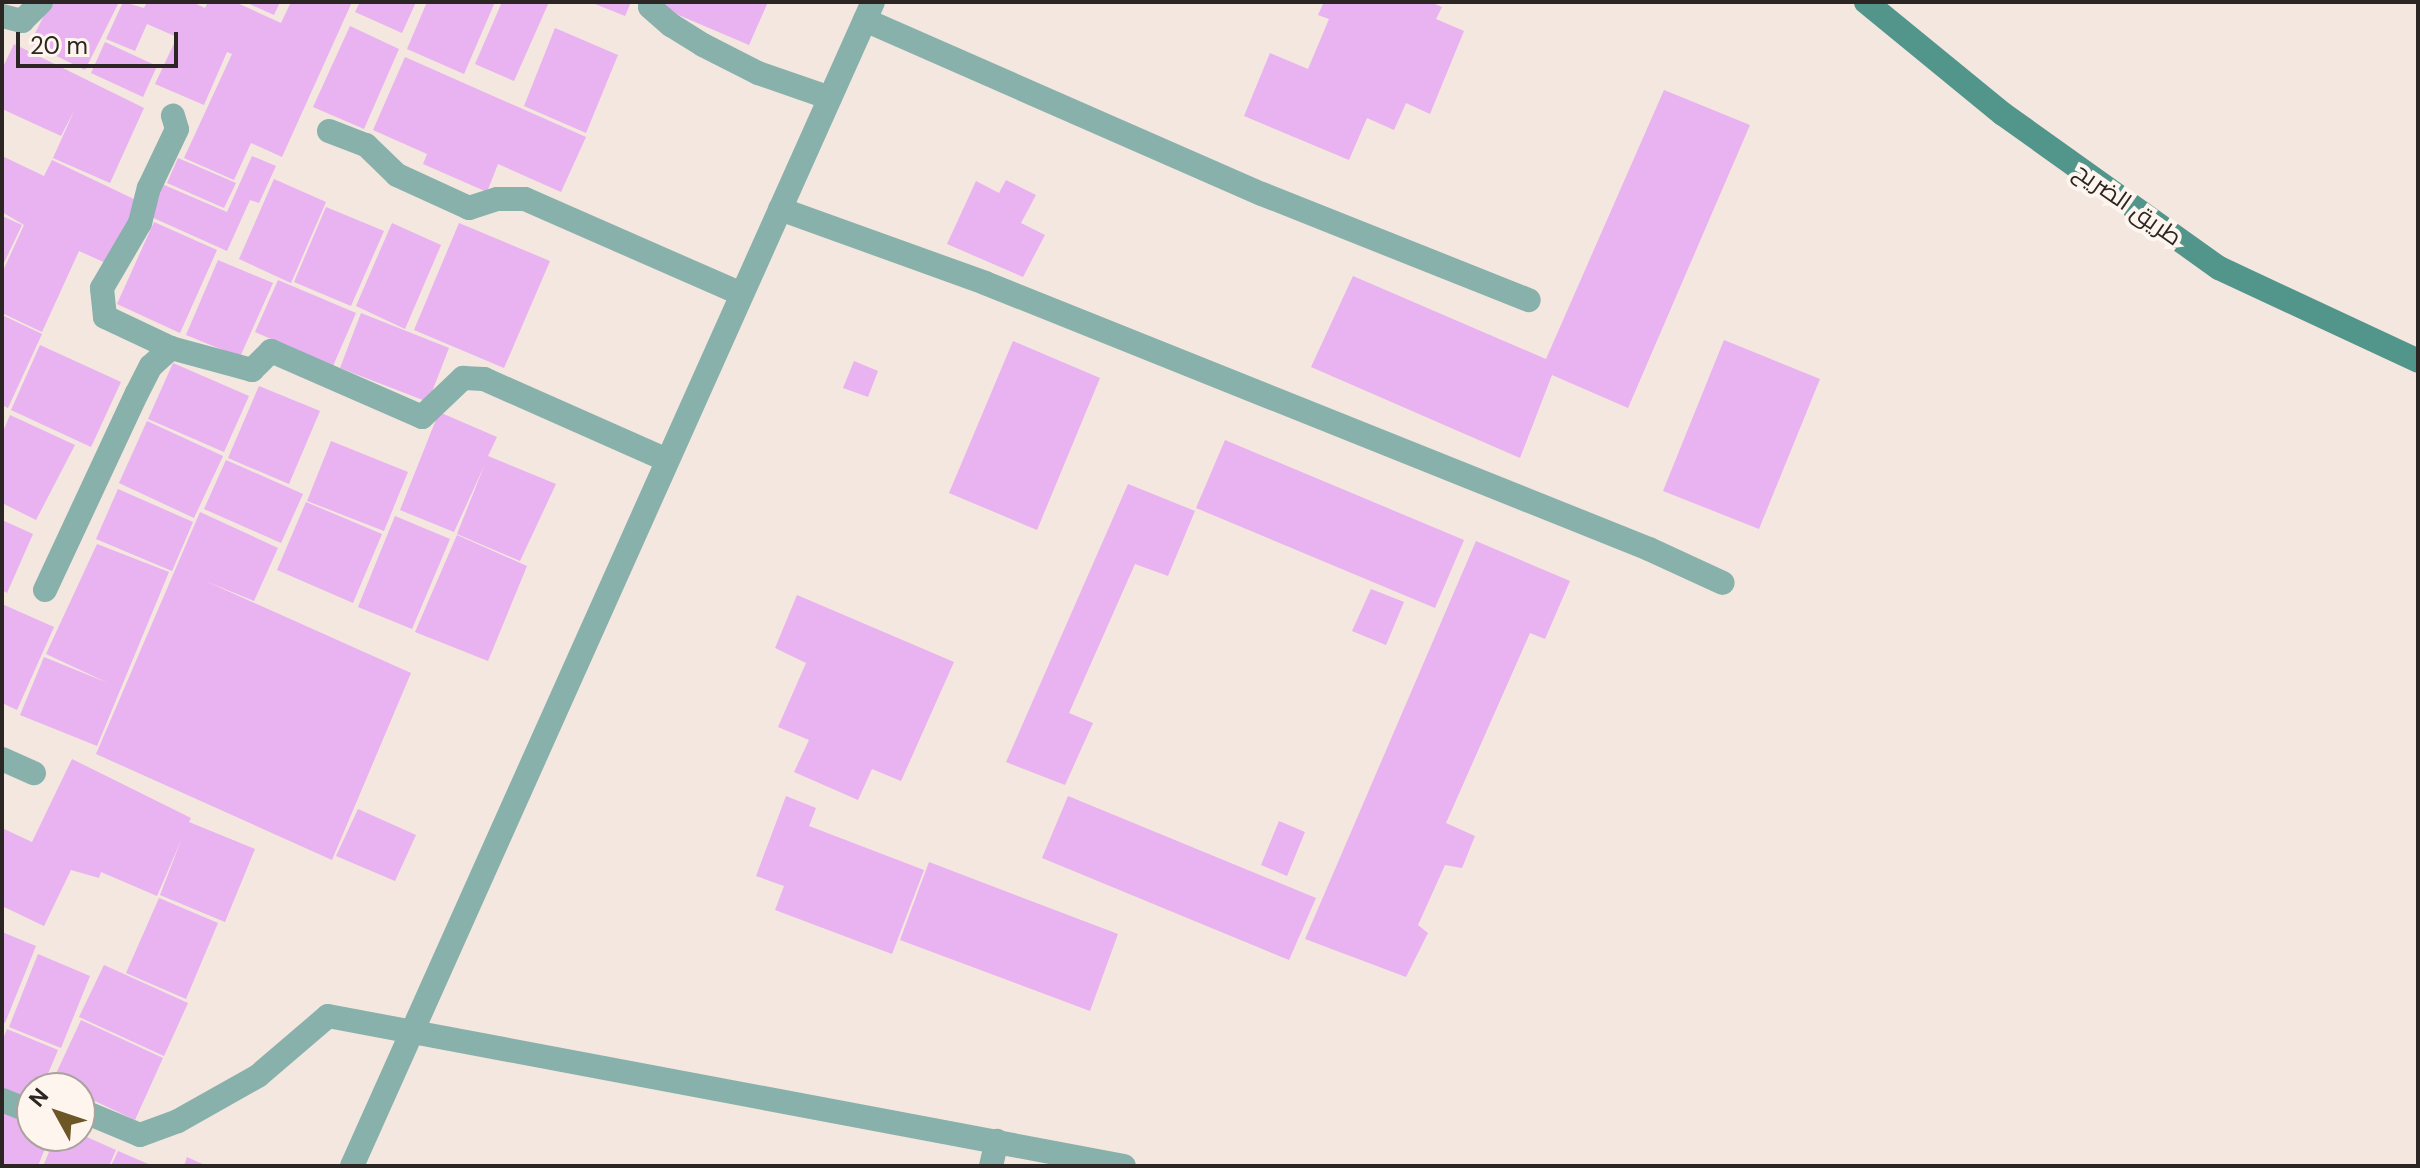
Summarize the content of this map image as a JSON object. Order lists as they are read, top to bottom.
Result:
{
  "streets": {
    "street": ["طريق الضريح"]
  },
  "scale_bar": "20 m",
  "north": "top left"
}
